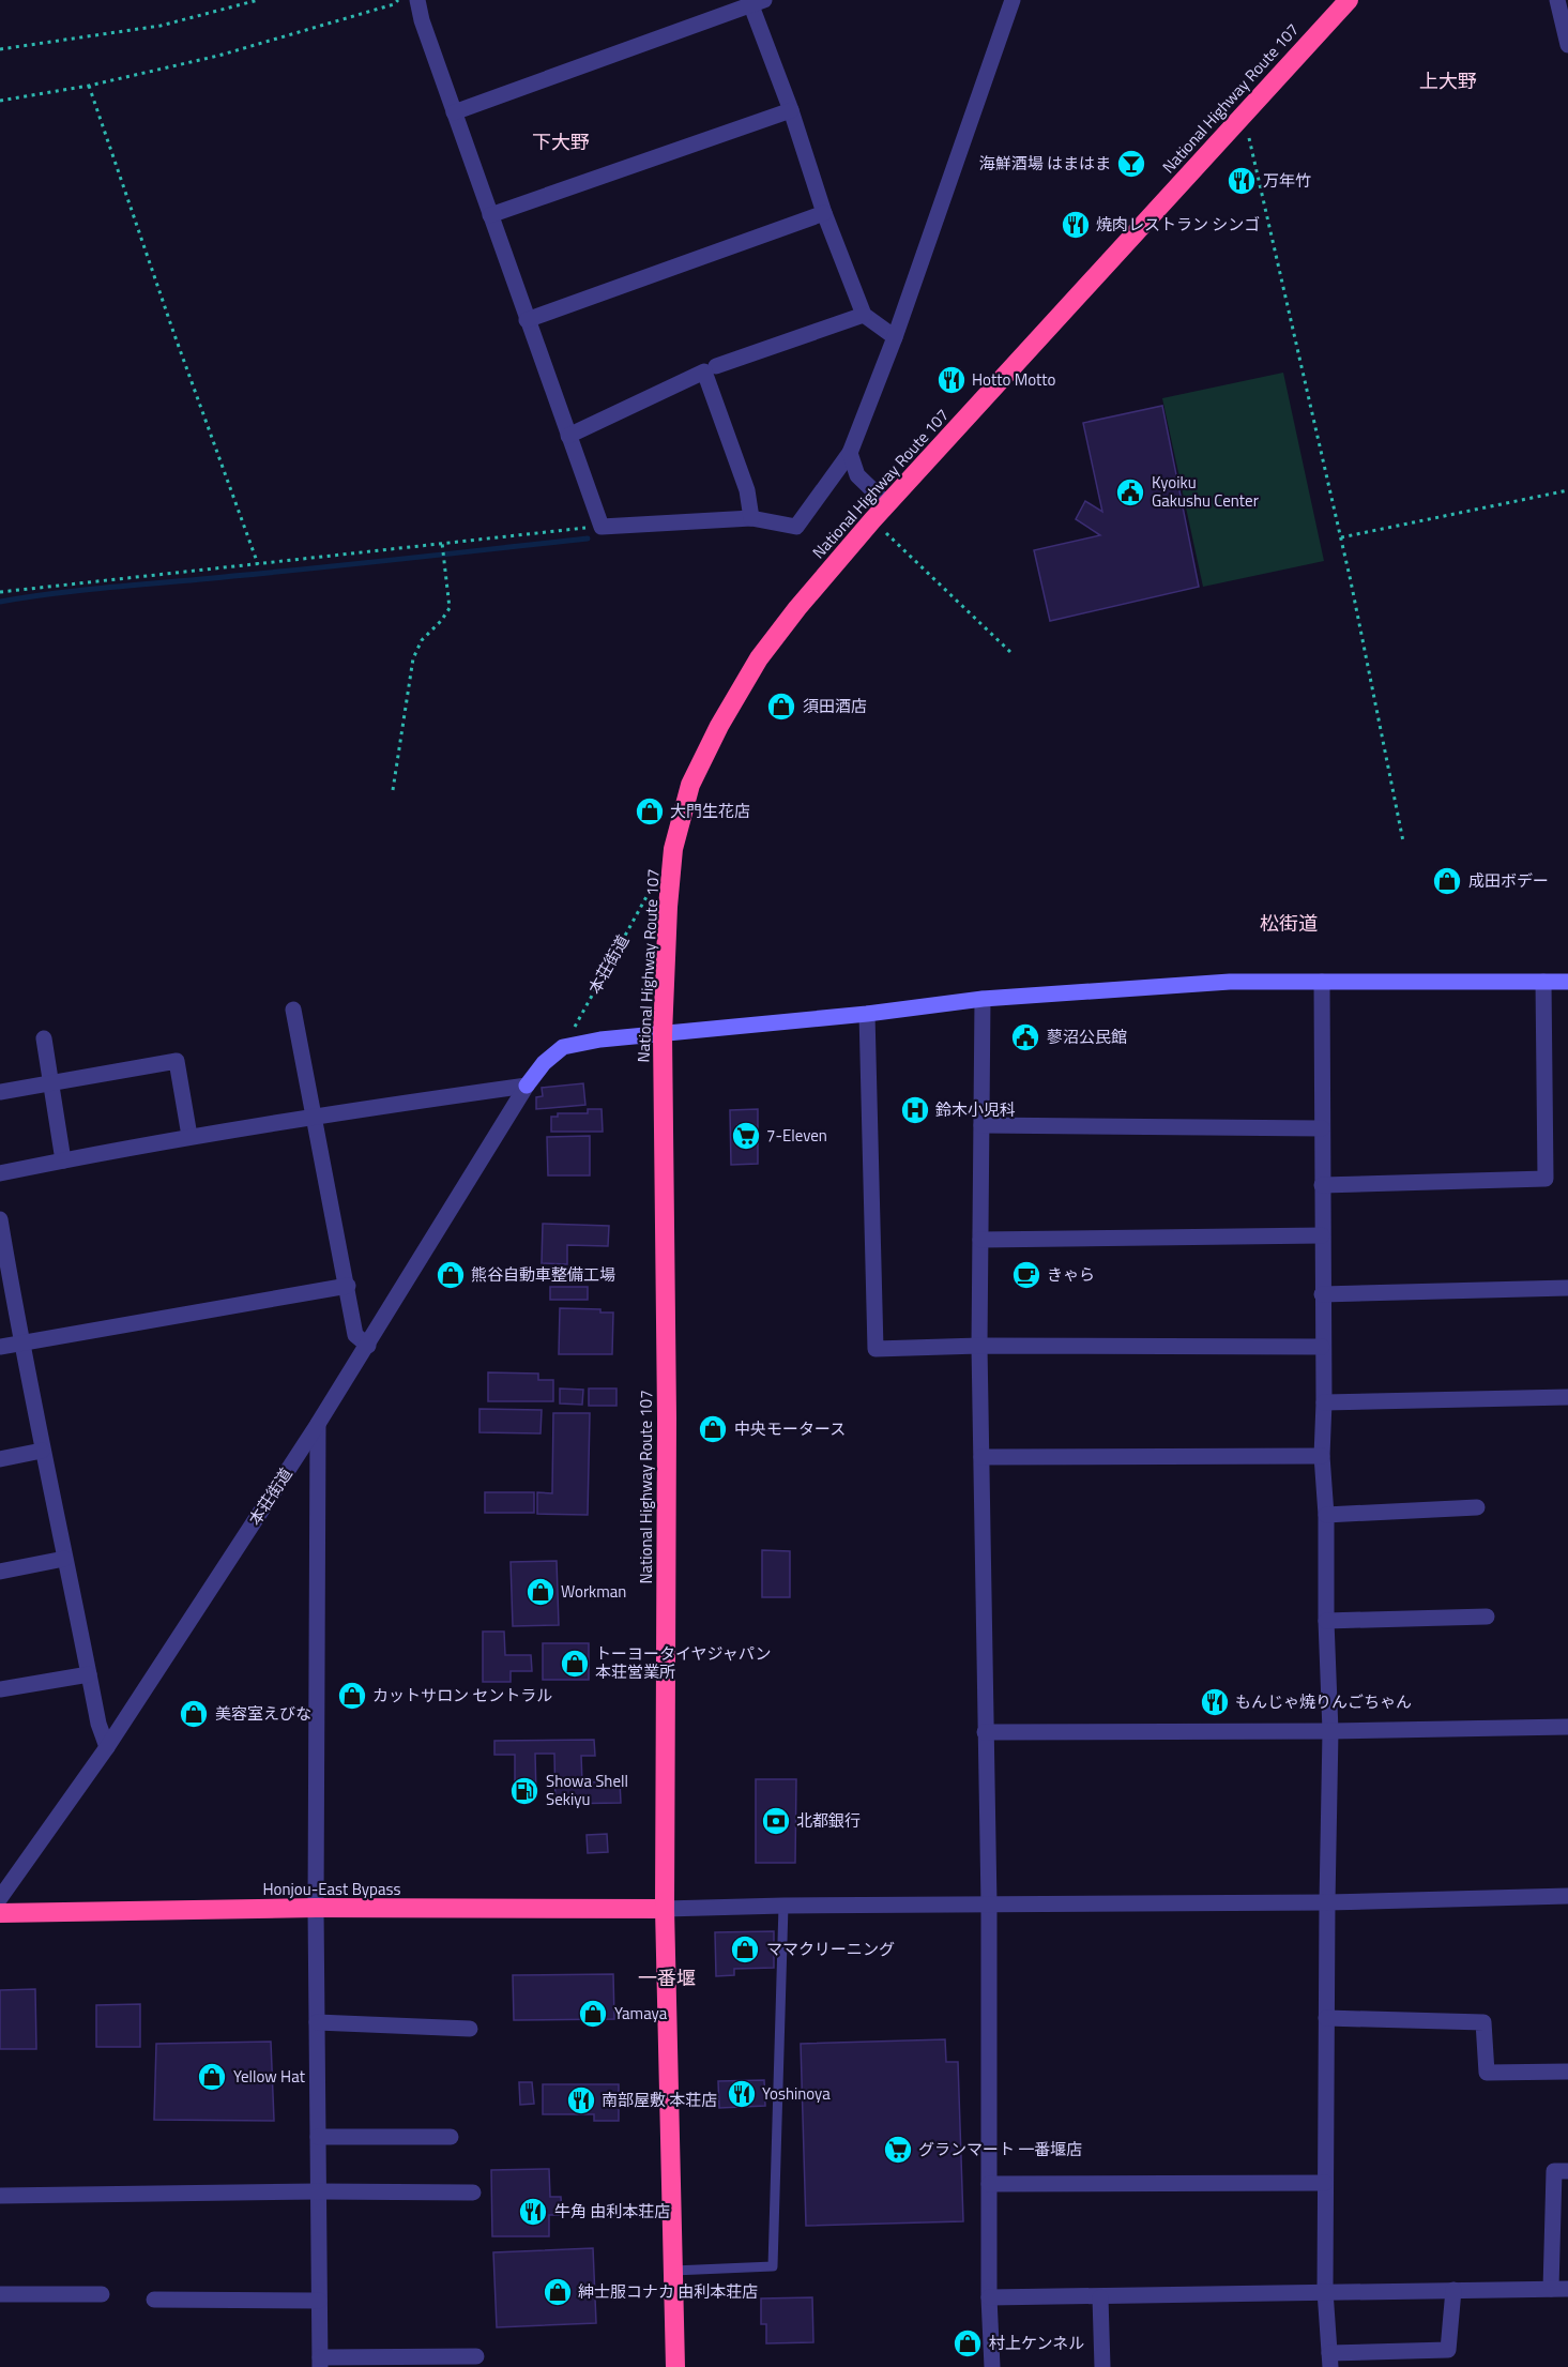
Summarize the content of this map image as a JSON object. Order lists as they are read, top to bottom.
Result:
{
  "streets": {
    "highway": ["National Highway Route 107", "Honjou-East Bypass"],
    "street": ["本荘街道"]
  },
  "crossings": [
    ["National Highway Route 107", "Honjou-East Bypass"]
  ],
  "districts": [
    "上大野",
    "下大野",
    "松街道",
    "一番堰"
  ],
  "places": {
    "bar": ["海鮮酒場 はまはま"],
    "restaurant": [
      "万年竹",
      "焼肉レストラン シンゴ",
      "Hotto Motto",
      "もんじゃ焼りんごちゃん",
      "Yoshinoya",
      "南部屋敷 本荘店",
      "牛角 由利本荘店"
    ],
    "public building": ["Kyoiku Gakushu Center", "蓼沼公民館"],
    "shop": [
      "須田酒店",
      "大門生花店",
      "成田ボデー",
      "熊谷自動車整備工場",
      "中央モータース",
      "Workman",
      "トーヨータイヤジャパン 本荘営業所",
      "カットサロン セントラル",
      "美容室えびな",
      "ママクリーニング",
      "Yamaya",
      "Yellow Hat",
      "紳士服コナカ 由利本荘店",
      "村上ケンネル"
    ],
    "hospital": ["鈴木小児科"],
    "supermarket": ["7-Eleven", "グランマート 一番堰店"],
    "cafe": ["きゃら"],
    "fuel station": ["Showa Shell Sekiyu"],
    "bank": ["北都銀行"]
  }
}
